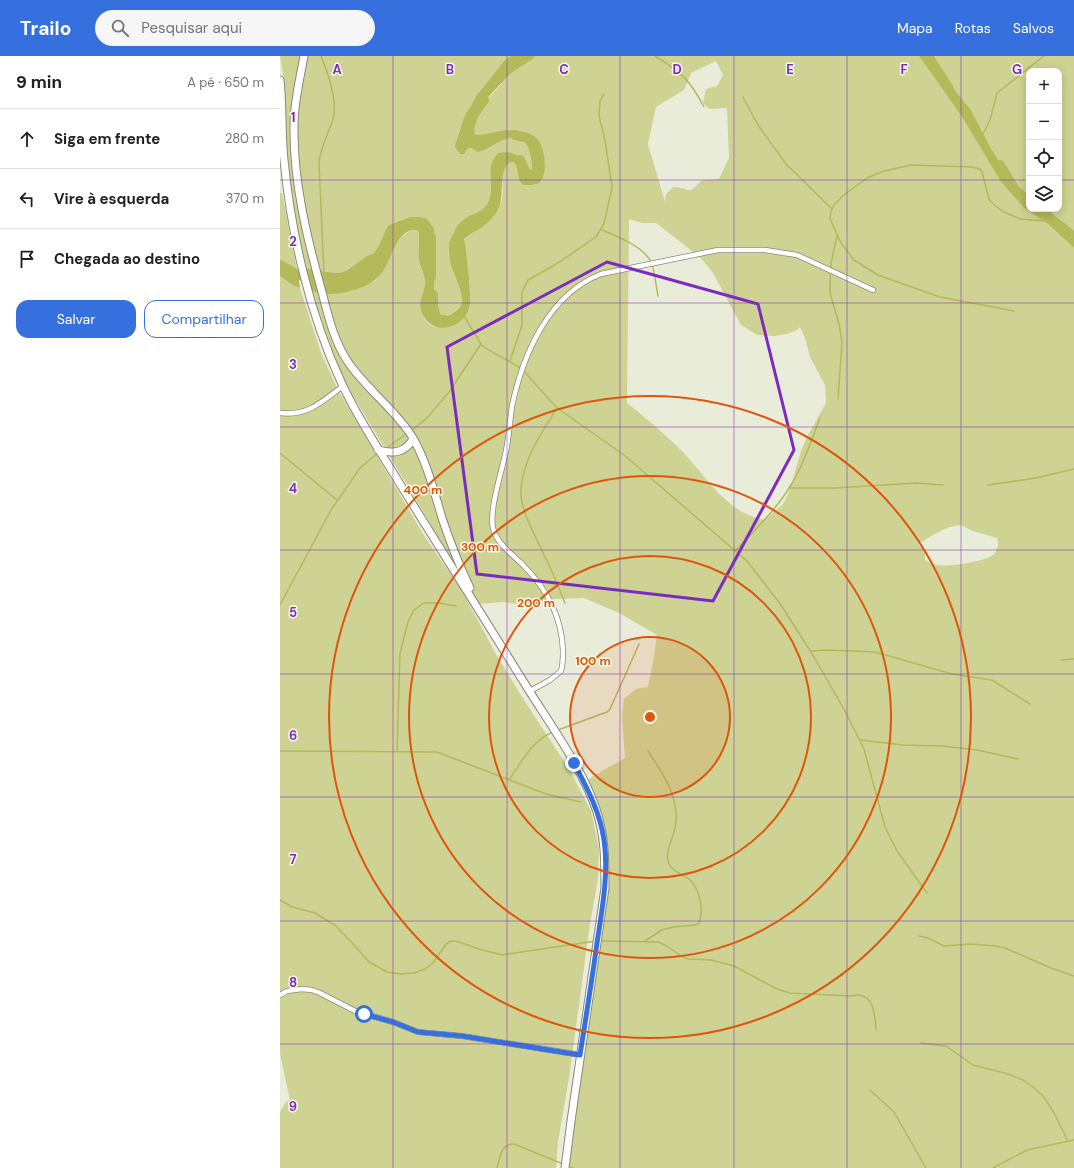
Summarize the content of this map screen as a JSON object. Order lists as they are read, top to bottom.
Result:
{
  "page": {
    "header": "Trailo",
    "search": "Pesquisar aqui",
    "nav": ["Mapa", "Rotas", "Salvos"],
    "heading": ["9 min", "A pé · 650 m"],
    "map_buttons": ["+", "−"],
    "list": [
      ["Siga em frente", "280 m"],
      ["Vire à esquerda", "370 m"],
      "Chegada ao destino"
    ],
    "buttons": ["Salvar", "Compartilhar"]
  },
  "grid": {
    "columns": [
      "A",
      "B",
      "C",
      "D",
      "E",
      "F",
      "G"
    ],
    "rows": [
      "1",
      "2",
      "3",
      "4",
      "5",
      "6",
      "7",
      "8",
      "9"
    ]
  },
  "rings": [
    "400 m",
    "300 m",
    "200 m",
    "100 m"
  ]
}
